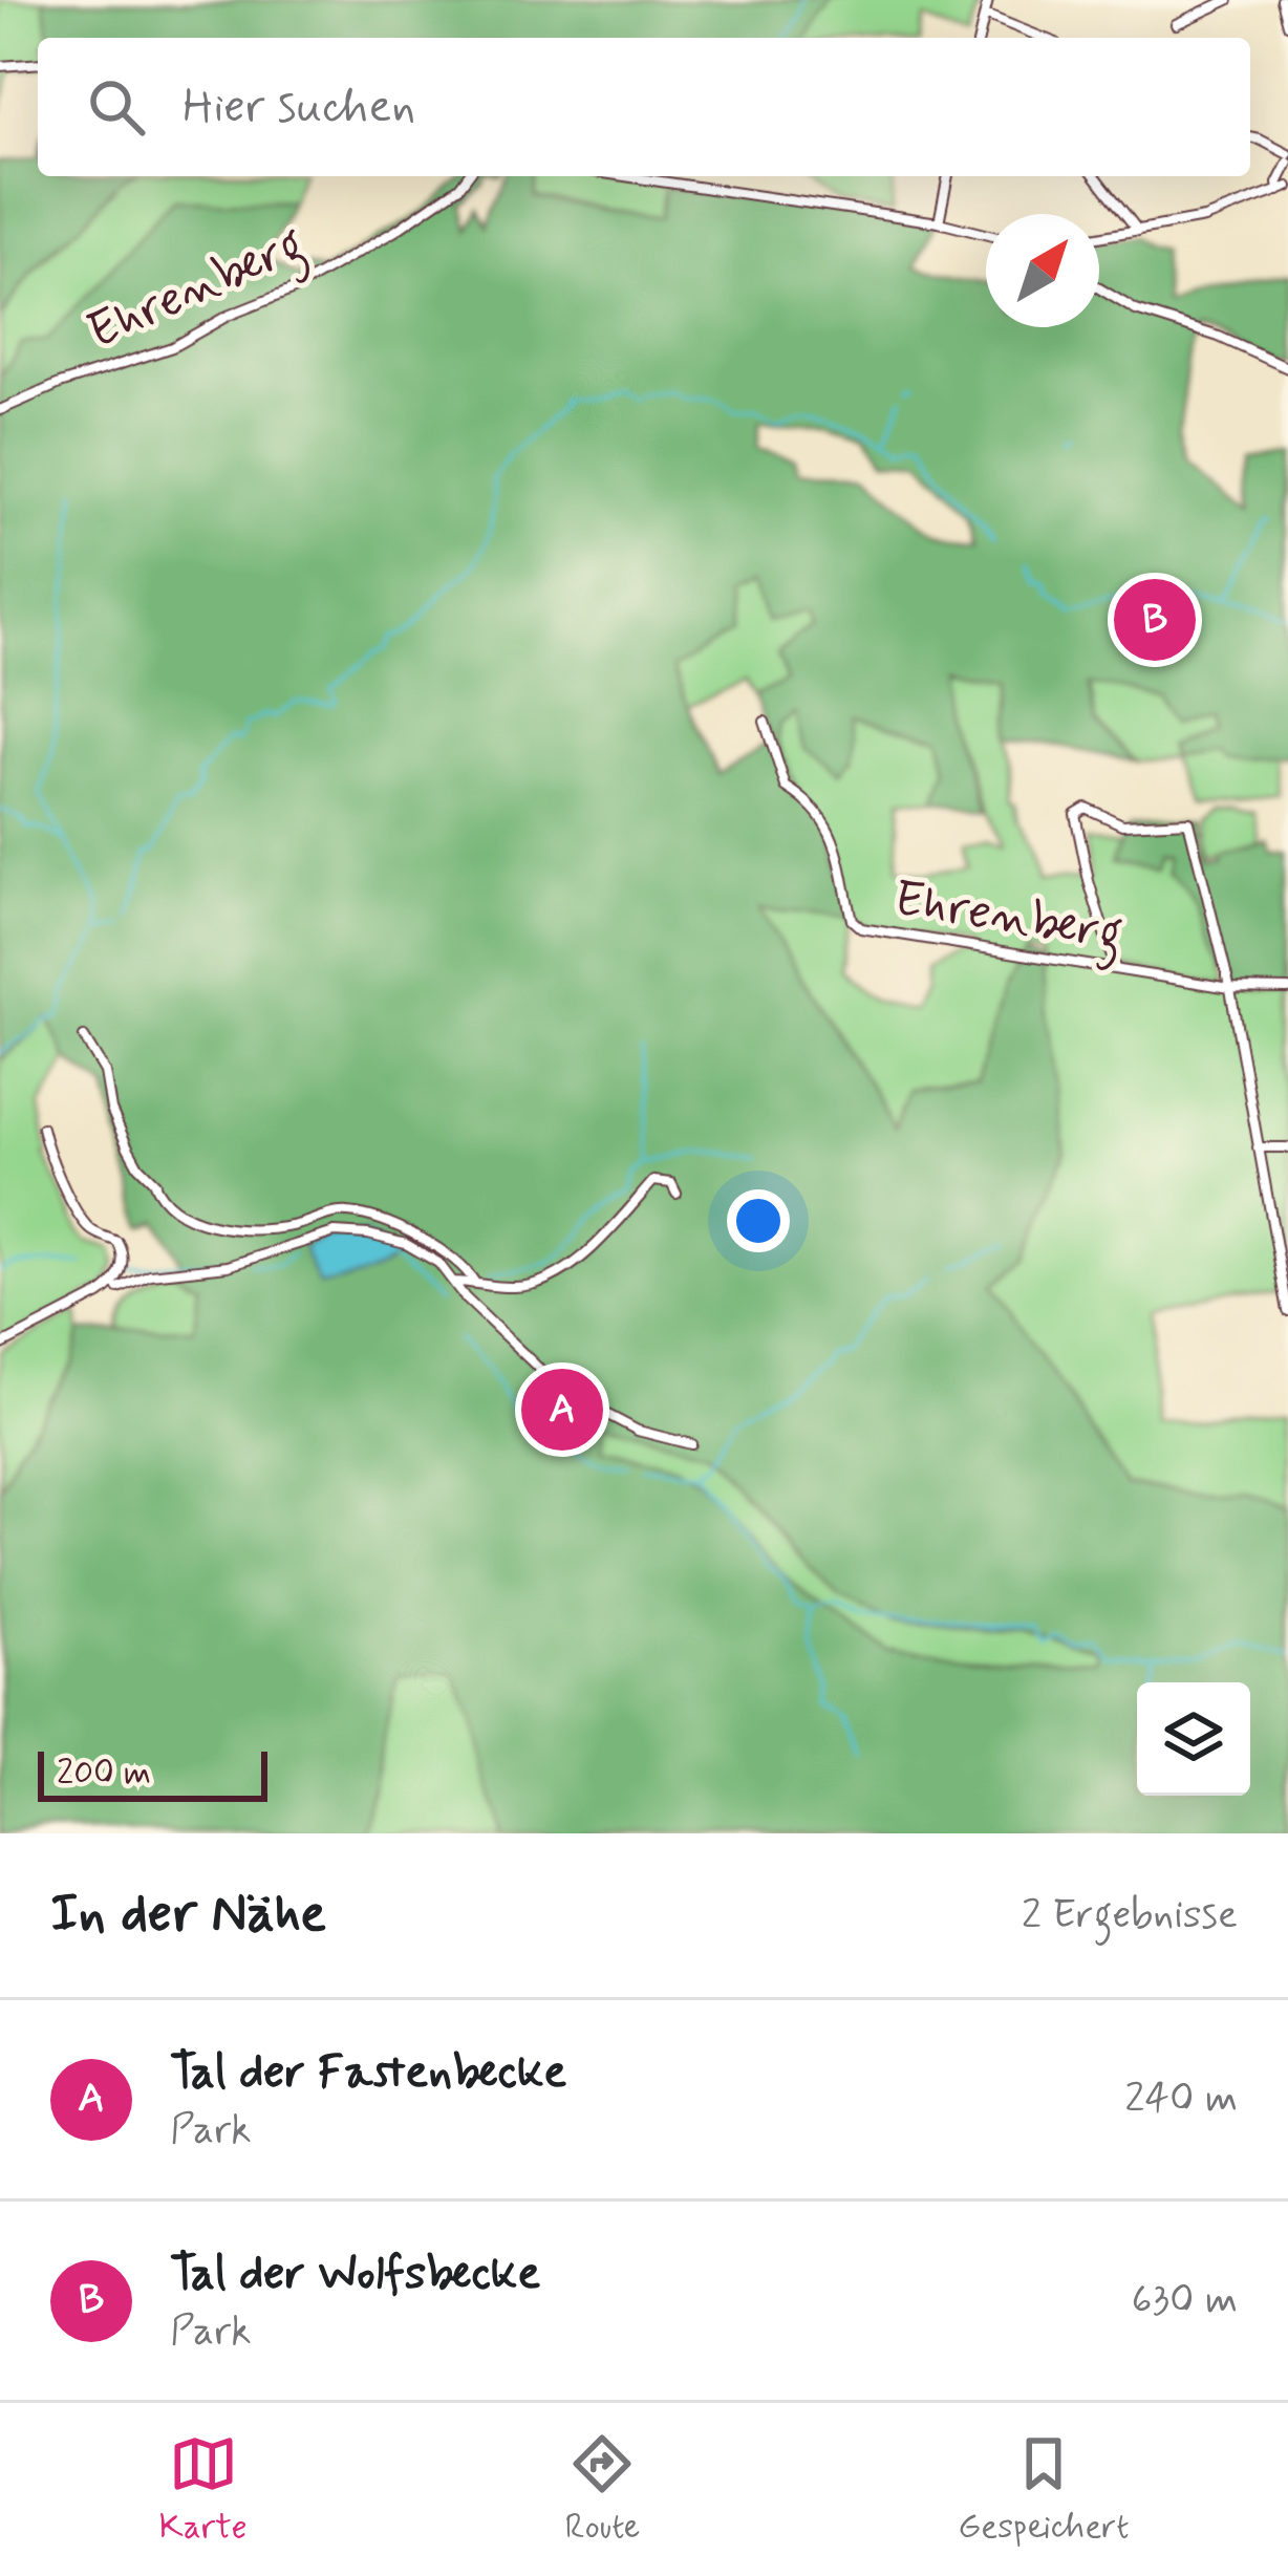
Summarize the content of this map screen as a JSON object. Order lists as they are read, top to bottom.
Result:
{
  "streets": {
    "street": ["Ehrenberg"]
  },
  "scale_bar": "200 m",
  "north": "top right",
  "page": {
    "search": "Hier suchen",
    "pins": ["B", "A"],
    "scale": "200 m",
    "heading": ["In der Nähe", "2 Ergebnisse"],
    "list": [
      {
        "mark": "A",
        "name": "Tal der Fastenbecke",
        "note": "Park",
        "value": "240 m"
      },
      {
        "mark": "B",
        "name": "Tal der Wolfsbecke",
        "note": "Park",
        "value": "630 m"
      }
    ],
    "nav": ["Karte", "Route", "Gespeichert"]
  }
}
